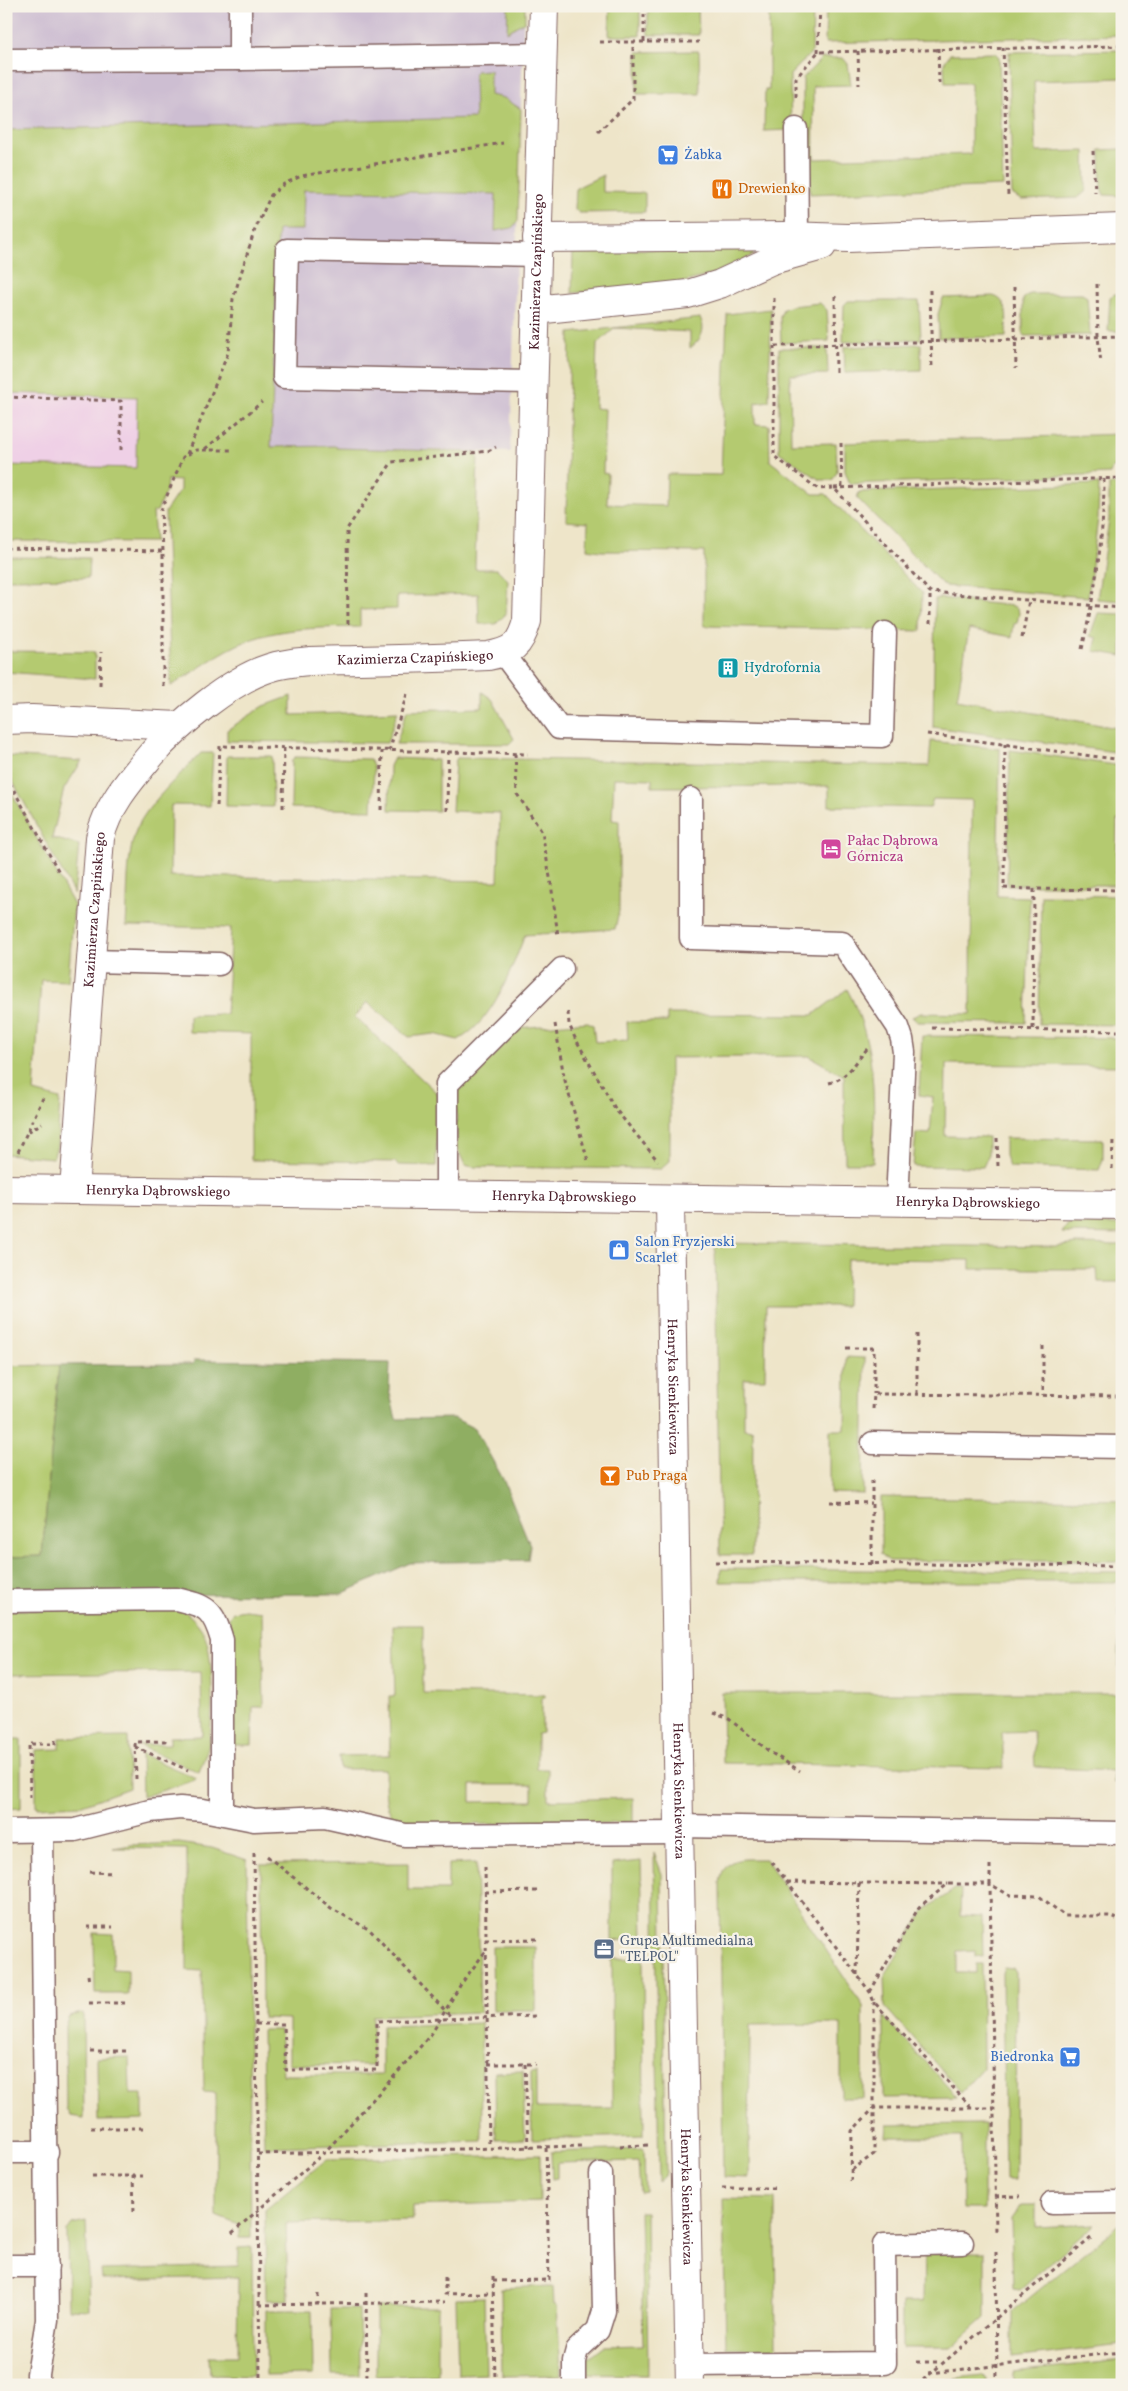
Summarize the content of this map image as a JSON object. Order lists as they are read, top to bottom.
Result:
{
  "streets": {
    "street": ["Kazimierza Czapińskiego", "Henryka Dąbrowskiego", "Henryka Sienkiewicza"]
  },
  "crossings": [
    ["Kazimierza Czapińskiego", "Henryka Dąbrowskiego"],
    ["Henryka Dąbrowskiego", "Henryka Sienkiewicza"]
  ],
  "places": {
    "supermarket": ["Żabka", "Biedronka"],
    "restaurant": ["Drewienko"],
    "building": ["Hydrofornia"],
    "hotel": ["Pałac Dąbrowa Górnicza"],
    "shop": ["Salon Fryzjerski Scarlet"],
    "bar": ["Pub Praga"],
    "office": ["Grupa Multimedialna \"TELPOL\""]
  }
}
